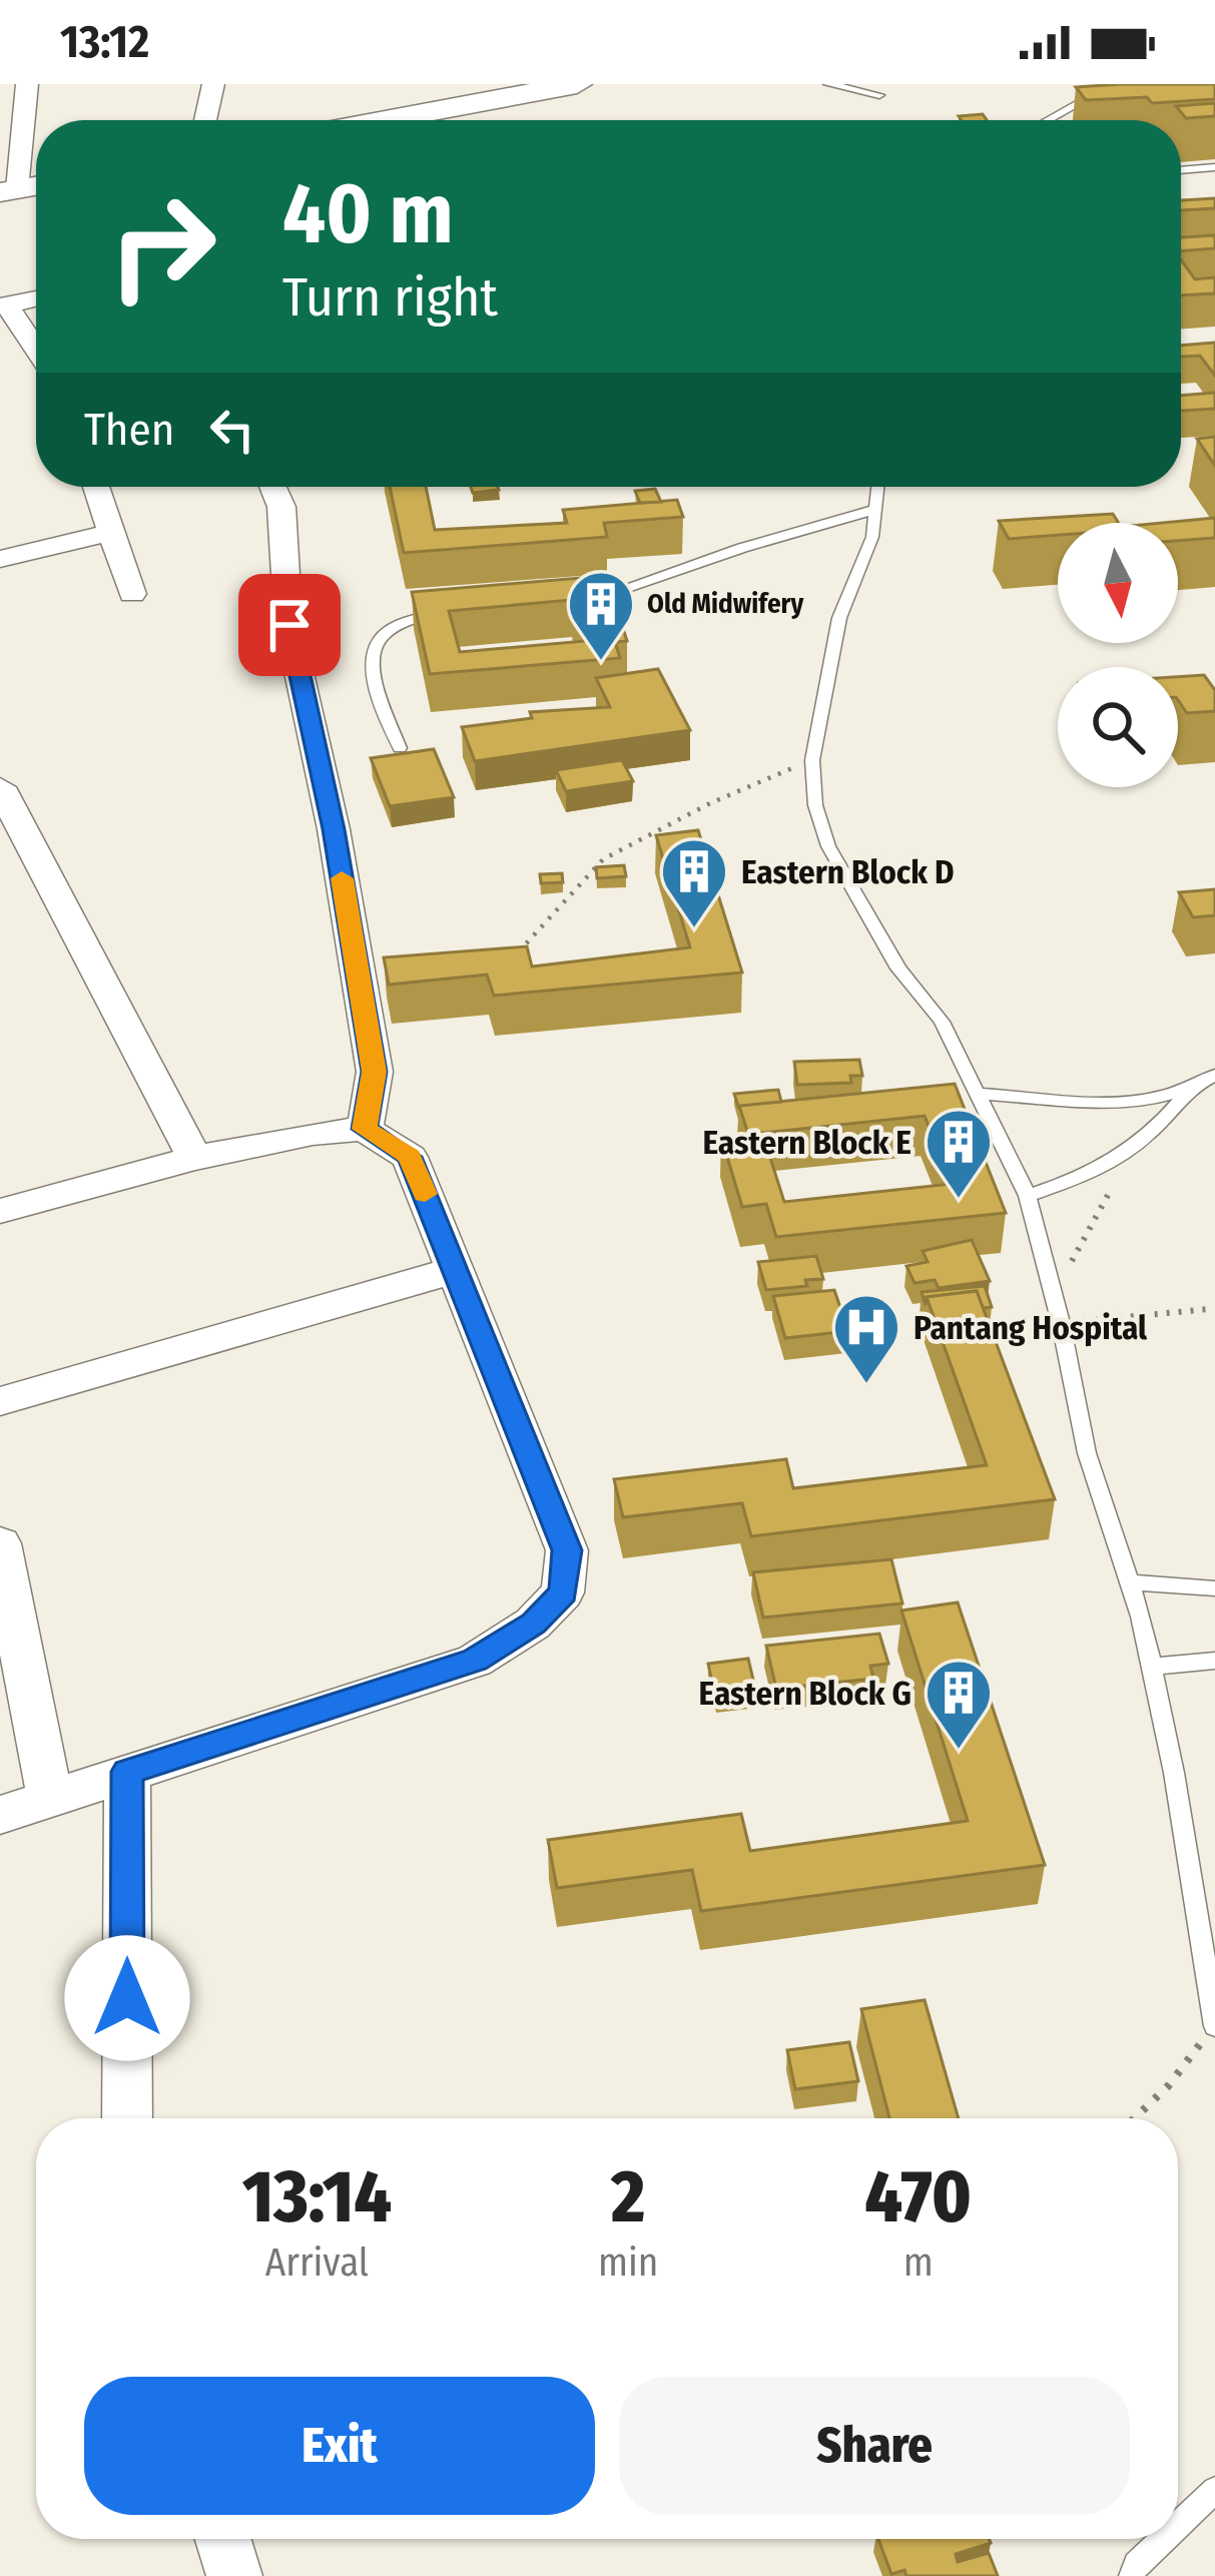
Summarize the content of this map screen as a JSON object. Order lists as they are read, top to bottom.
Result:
{
  "places": {
    "building": [
      "Old Midwifery",
      "Eastern Block D",
      "Eastern Block E",
      "Eastern Block G"
    ],
    "hospital": ["Pantang Hospital"]
  },
  "north": "bottom",
  "page": {
    "status": "13:12",
    "turn": ["40 m", "Turn right"],
    "then": "Then",
    "eta": [
      "13:14",
      "Arrival",
      "2",
      "min",
      "470",
      "m"
    ],
    "buttons": ["Exit", "Share"]
  }
}
